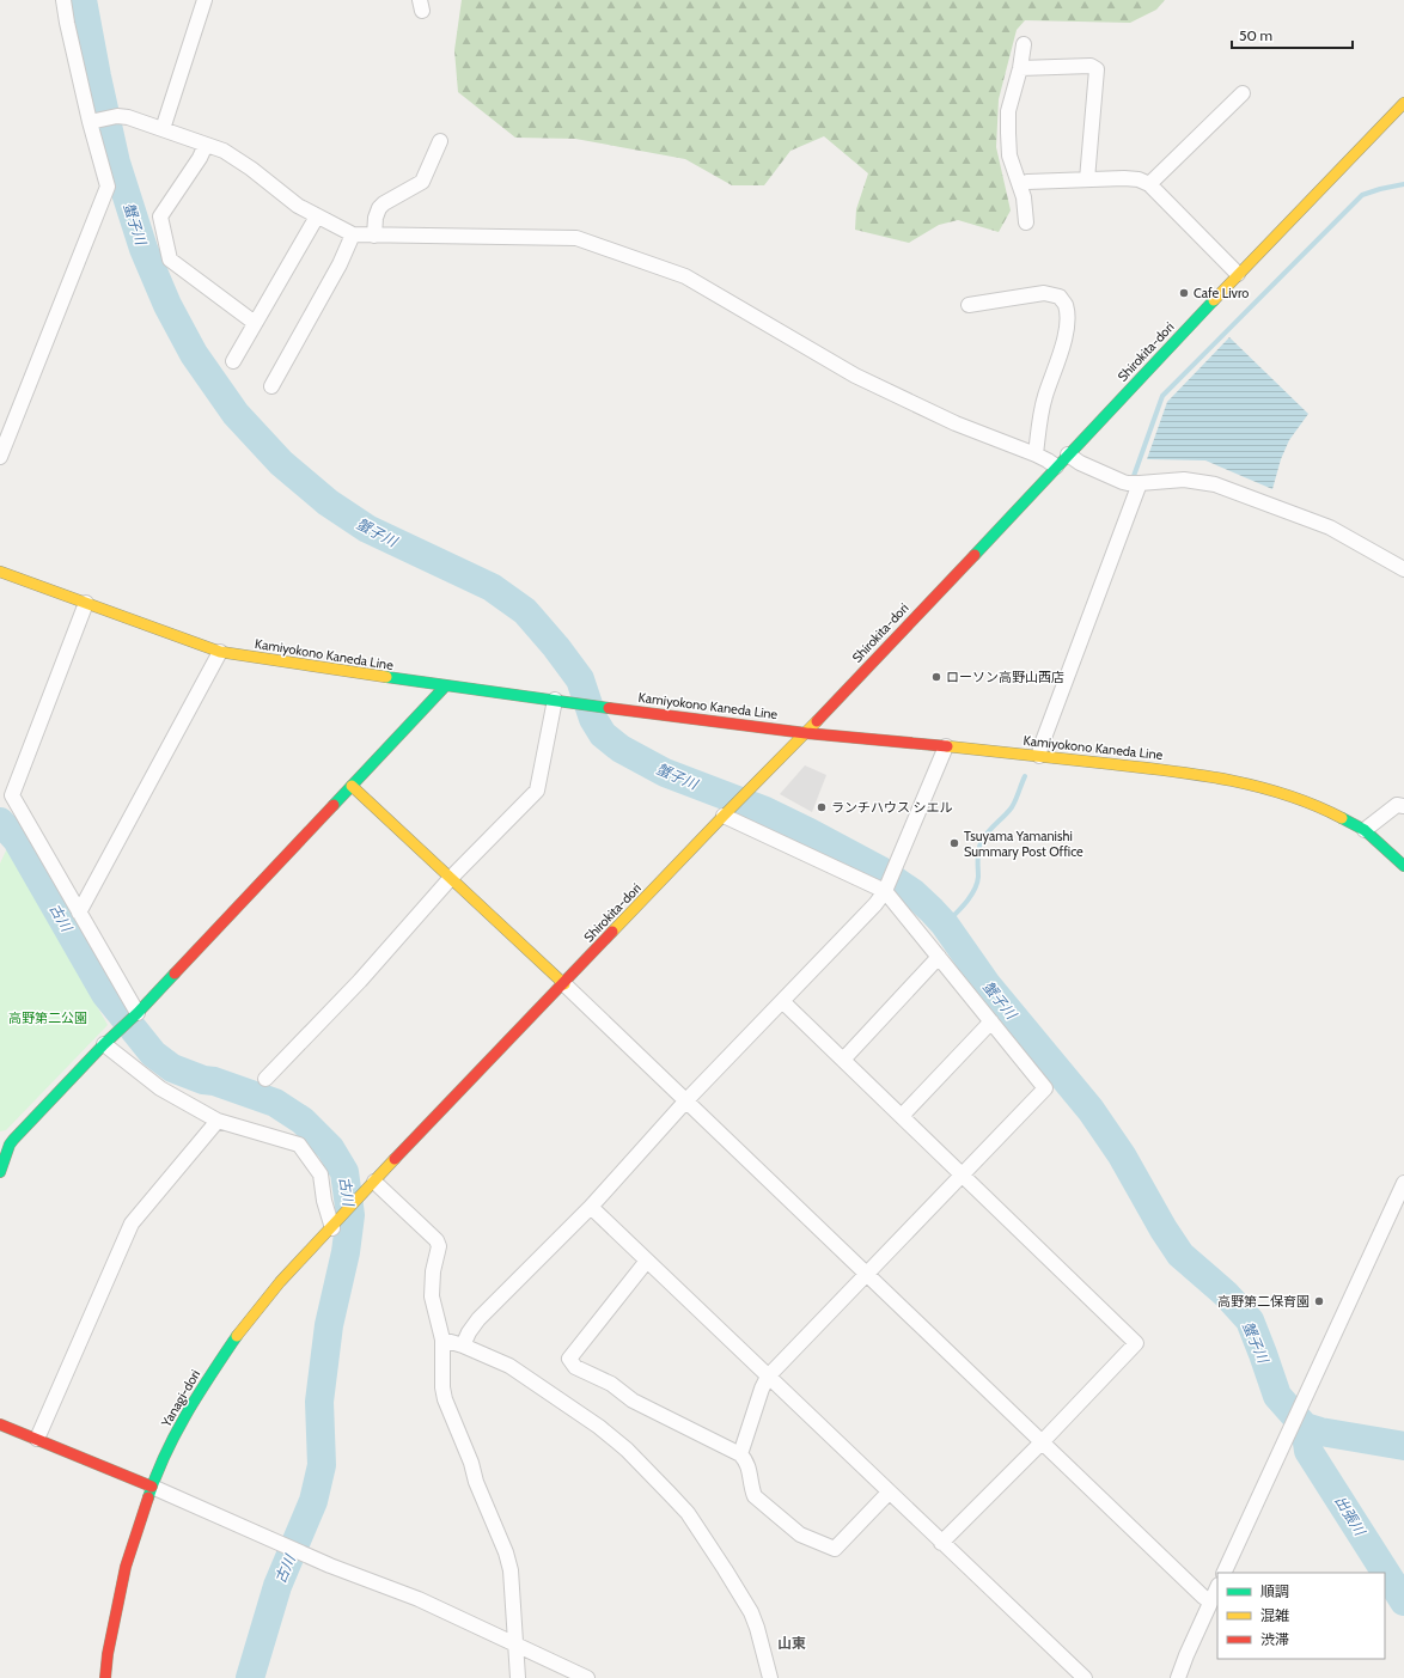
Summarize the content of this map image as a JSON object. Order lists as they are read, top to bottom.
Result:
{
  "streets": {
    "street": ["Shirokita-dori", "Kamiyokono Kaneda Line", "Yanagi-dori"]
  },
  "crossings": [
    ["Shirokita-dori", "Kamiyokono Kaneda Line"],
    ["Shirokita-dori", "Yanagi-dori"]
  ],
  "districts": ["山東"],
  "water": ["蟹子川", "古川", "出張川"],
  "parks": ["高野第二公園"],
  "places": [
    "Cafe Livro",
    "ローソン高野山西店",
    "ランチハウス シエル",
    "Tsuyama Yamanishi Summary Post Office",
    "高野第二保育園"
  ],
  "legend": ["順調", "混雑", "渋滞"],
  "scale_bar": "50 m"
}
